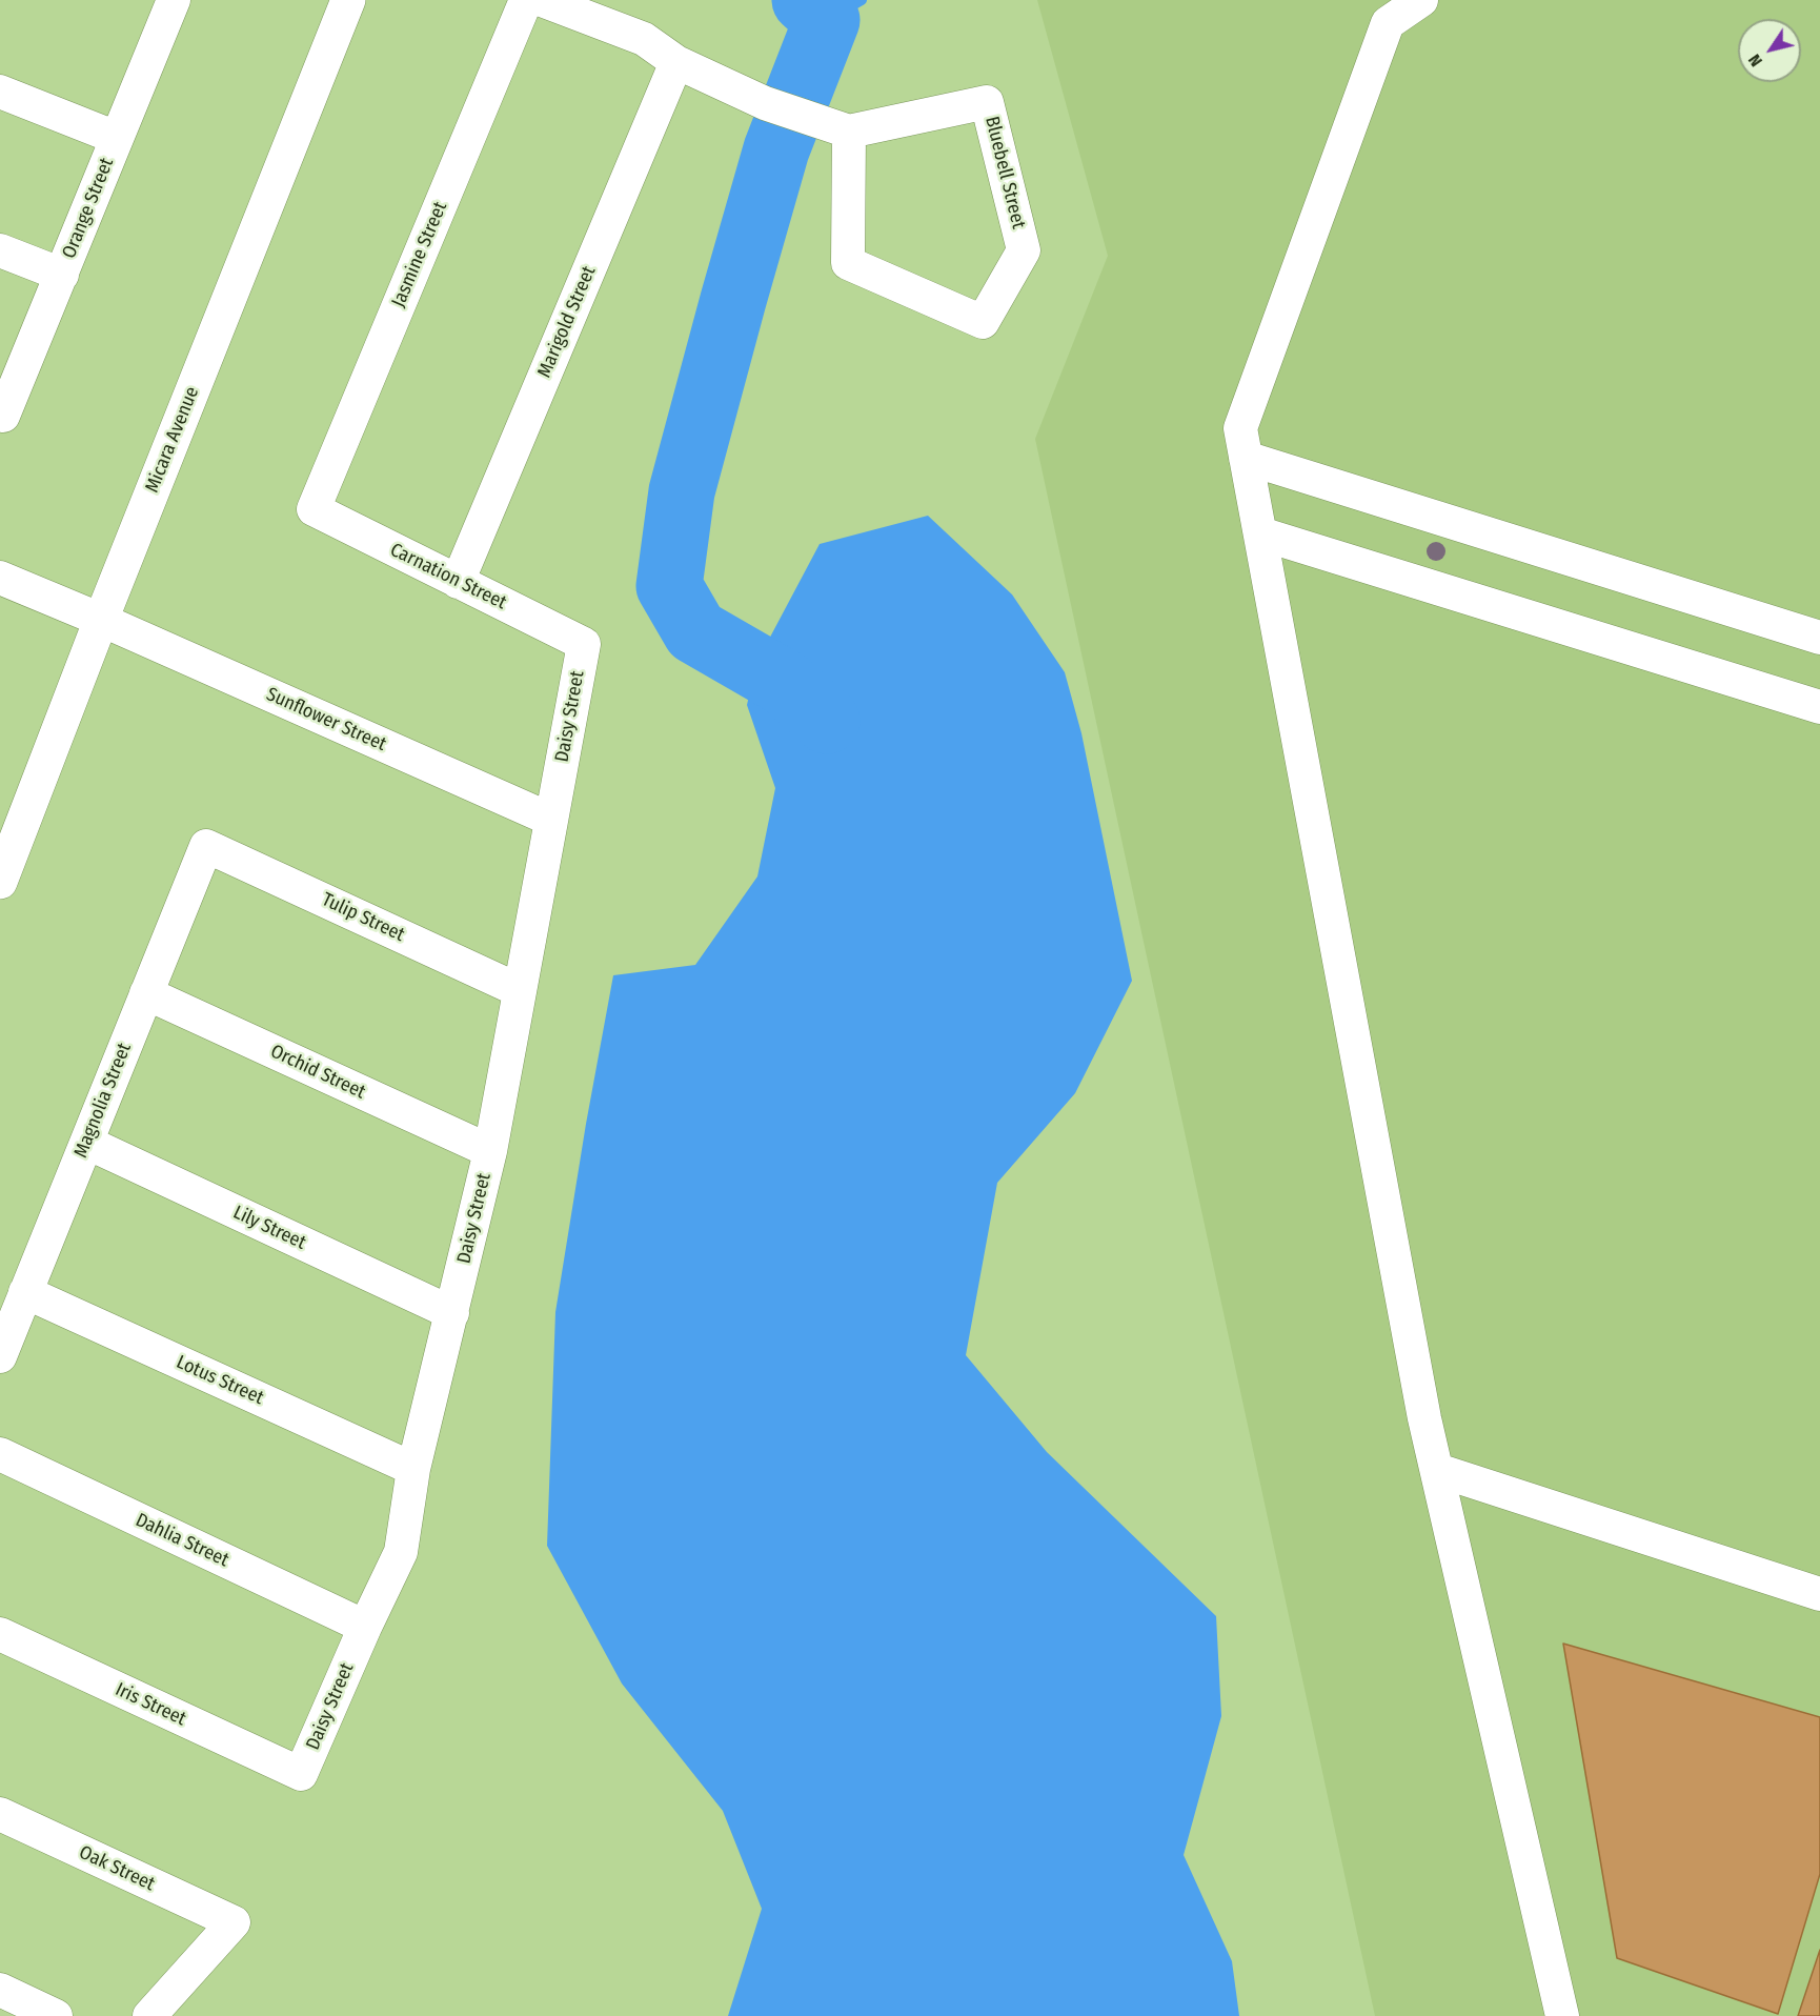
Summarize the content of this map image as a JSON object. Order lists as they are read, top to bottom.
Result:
{
  "streets": {
    "street": [
      "Bluebell Street",
      "Orange Street",
      "Jasmine Street",
      "Marigold Street",
      "Micara Avenue",
      "Carnation Street",
      "Daisy Street",
      "Sunflower Street",
      "Tulip Street",
      "Orchid Street",
      "Magnolia Street",
      "Lily Street",
      "Lotus Street",
      "Dahlia Street",
      "Iris Street",
      "Oak Street"
    ]
  },
  "crossings": [
    ["Jasmine Street", "Carnation Street"],
    ["Marigold Street", "Carnation Street"],
    ["Micara Avenue", "Sunflower Street"],
    ["Carnation Street", "Daisy Street"],
    ["Daisy Street", "Sunflower Street"],
    ["Daisy Street", "Tulip Street"],
    ["Daisy Street", "Orchid Street"],
    ["Daisy Street", "Lily Street"],
    ["Daisy Street", "Lotus Street"],
    ["Daisy Street", "Dahlia Street"],
    ["Daisy Street", "Iris Street"],
    ["Tulip Street", "Magnolia Street"],
    ["Orchid Street", "Magnolia Street"],
    ["Magnolia Street", "Lily Street"],
    ["Magnolia Street", "Lotus Street"]
  ],
  "north": "bottom left"
}
